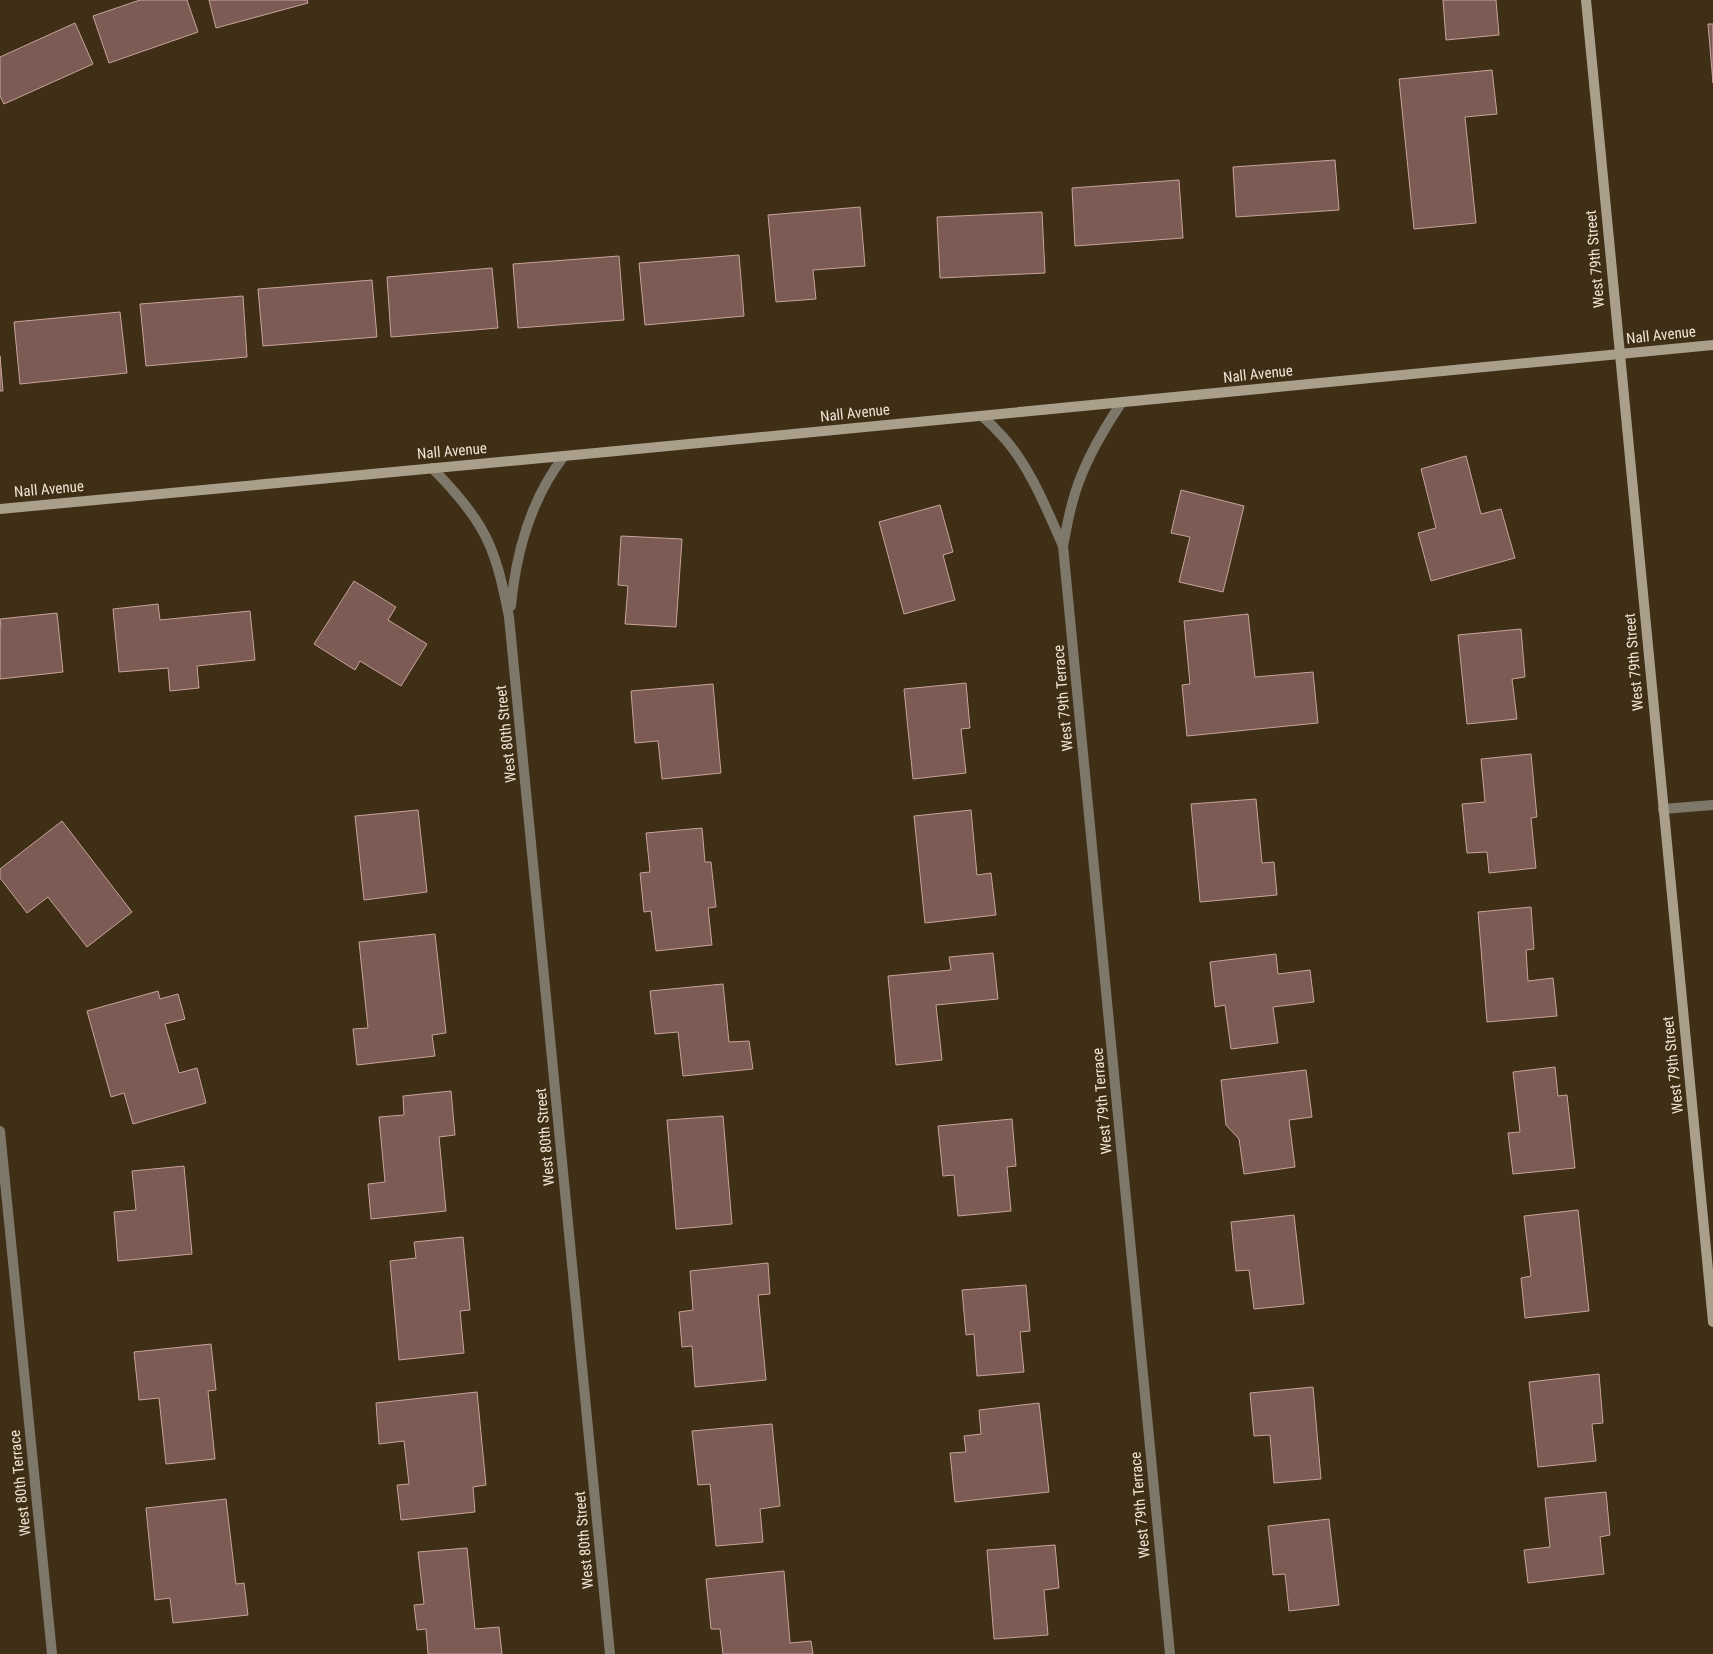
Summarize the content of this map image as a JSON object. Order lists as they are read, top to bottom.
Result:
{
  "streets": {
    "main road": ["West 79th Street", "Nall Avenue"],
    "street": ["West 79th Terrace", "West 80th Street", "West 80th Terrace"]
  },
  "crossings": [
    ["West 79th Street", "Nall Avenue"],
    ["Nall Avenue", "West 79th Terrace"],
    ["Nall Avenue", "West 80th Street"]
  ]
}
